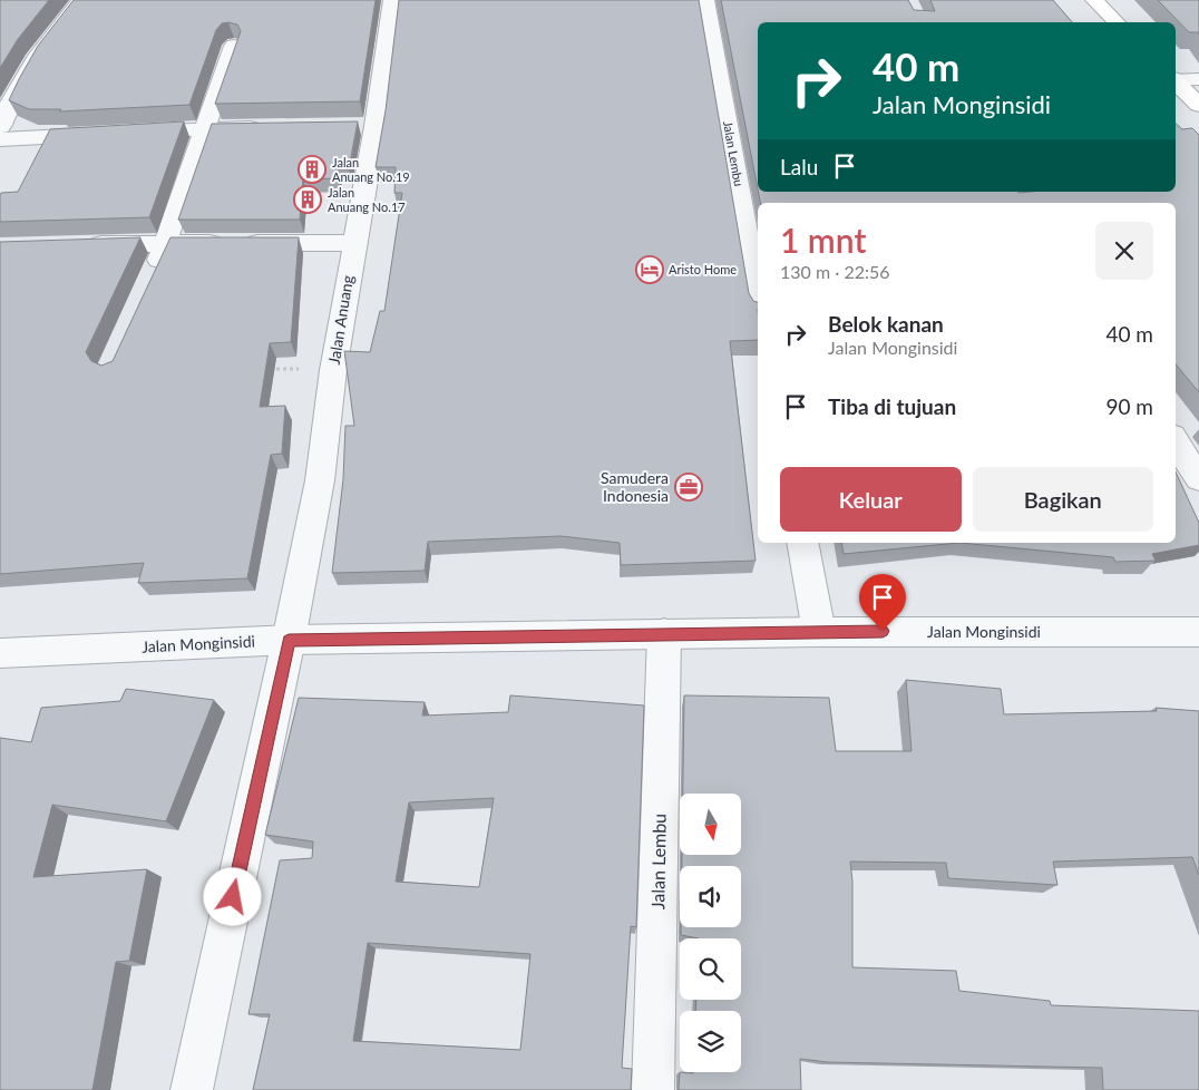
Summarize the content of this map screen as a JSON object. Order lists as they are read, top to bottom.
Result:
{
  "streets": {
    "street": ["Jalan Lembu", "Jalan Anuang", "Jalan Monginsidi"]
  },
  "crossings": [
    ["Jalan Lembu", "Jalan Monginsidi"],
    ["Jalan Anuang", "Jalan Monginsidi"]
  ],
  "places": {
    "building": ["Jalan Anuang No.19", "Jalan Anuang No.17"],
    "hotel": ["Aristo Home"],
    "office": ["Samudera Indonesia"]
  },
  "north": "bottom",
  "page": {
    "turn": ["40 m", "Jalan Monginsidi"],
    "then": "Lalu",
    "heading": ["1 mnt", "130 m · 22:56"],
    "list": [
      {
        "name": "Belok kanan",
        "note": "Jalan Monginsidi",
        "value": "40 m"
      },
      {
        "name": "Tiba di tujuan",
        "value": "90 m"
      }
    ],
    "buttons": ["Keluar", "Bagikan"]
  }
}
